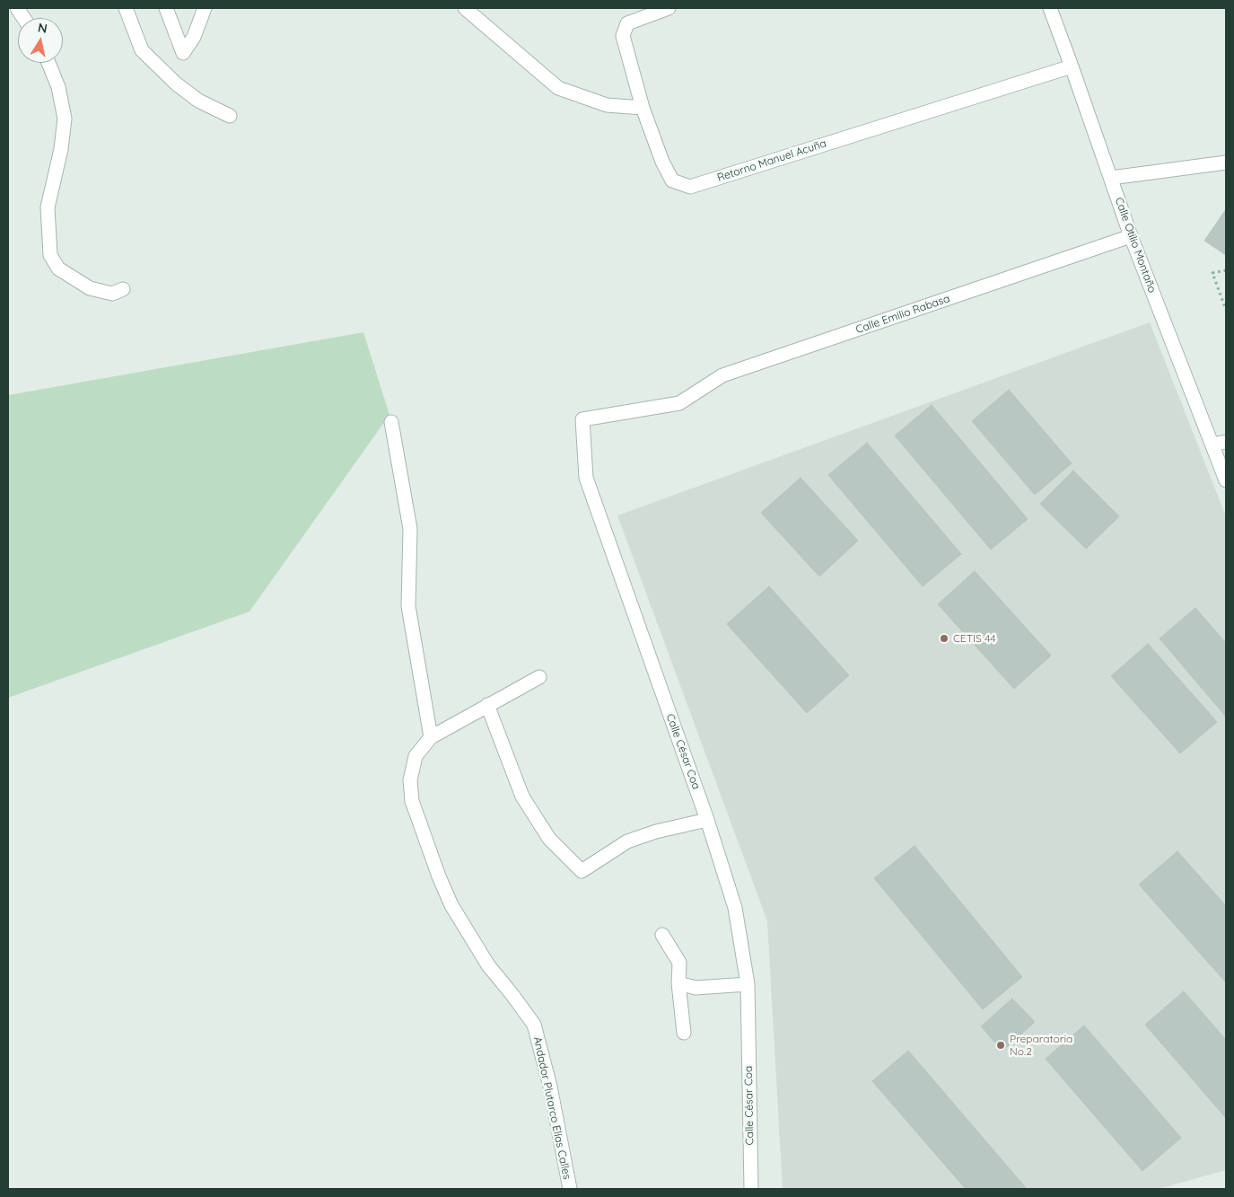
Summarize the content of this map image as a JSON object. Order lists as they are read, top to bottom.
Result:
{
  "streets": {
    "street": [
      "Retorno Manuel Acuña",
      "Calle Otilio Montaño",
      "Calle Emilio Rabasa",
      "Calle César Coa",
      "Andador Plutarco Elías Calles"
    ]
  },
  "crossings": [
    ["Retorno Manuel Acuña", "Calle Otilio Montaño"],
    ["Calle Otilio Montaño", "Calle Emilio Rabasa"],
    ["Calle Emilio Rabasa", "Calle César Coa"]
  ],
  "places": ["CETIS 44", "Preparatoria No.2"],
  "north": "top"
}
